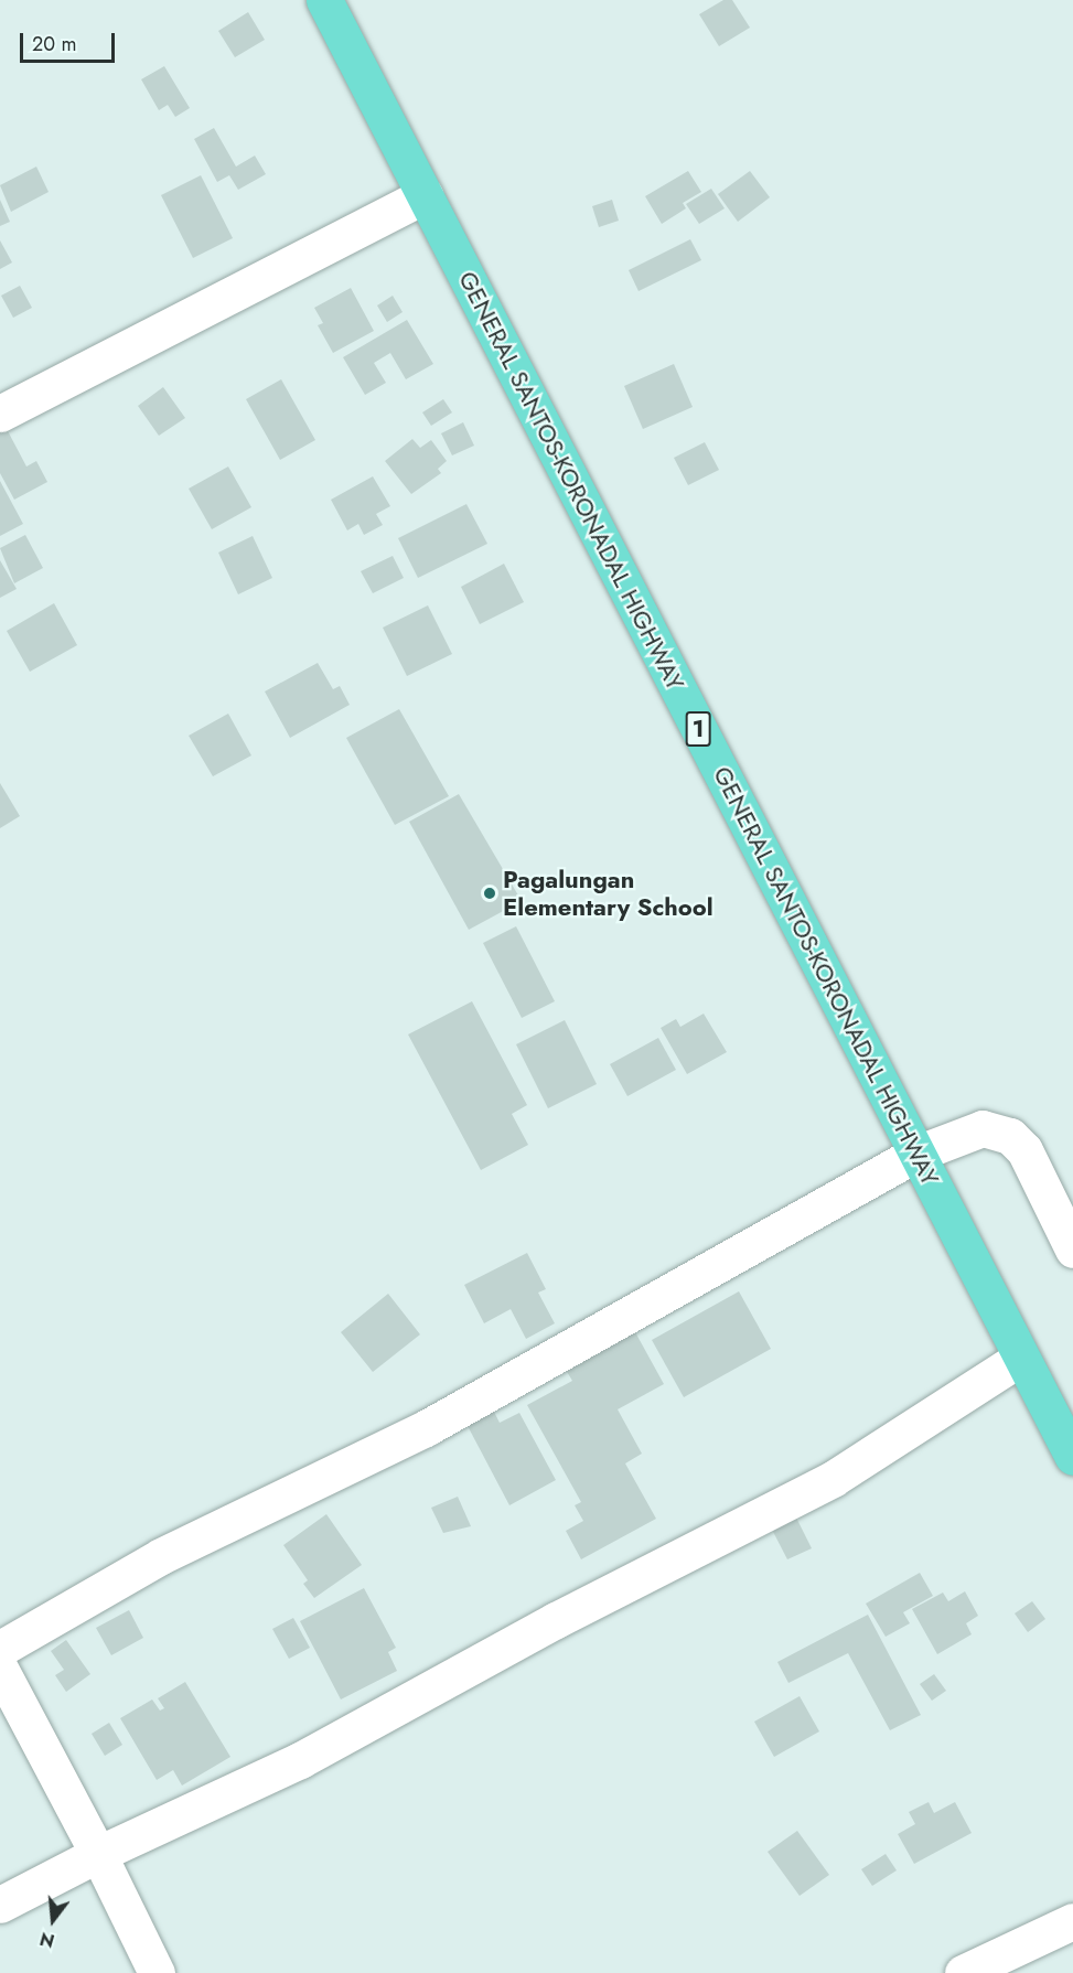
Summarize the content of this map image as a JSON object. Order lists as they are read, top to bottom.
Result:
{
  "streets": {
    "highway": ["GENERAL SANTOS-KORONADAL HIGHWAY", "1"]
  },
  "places": ["Pagalungan Elementary School"],
  "scale_bar": "20 m",
  "north": "bottom"
}
